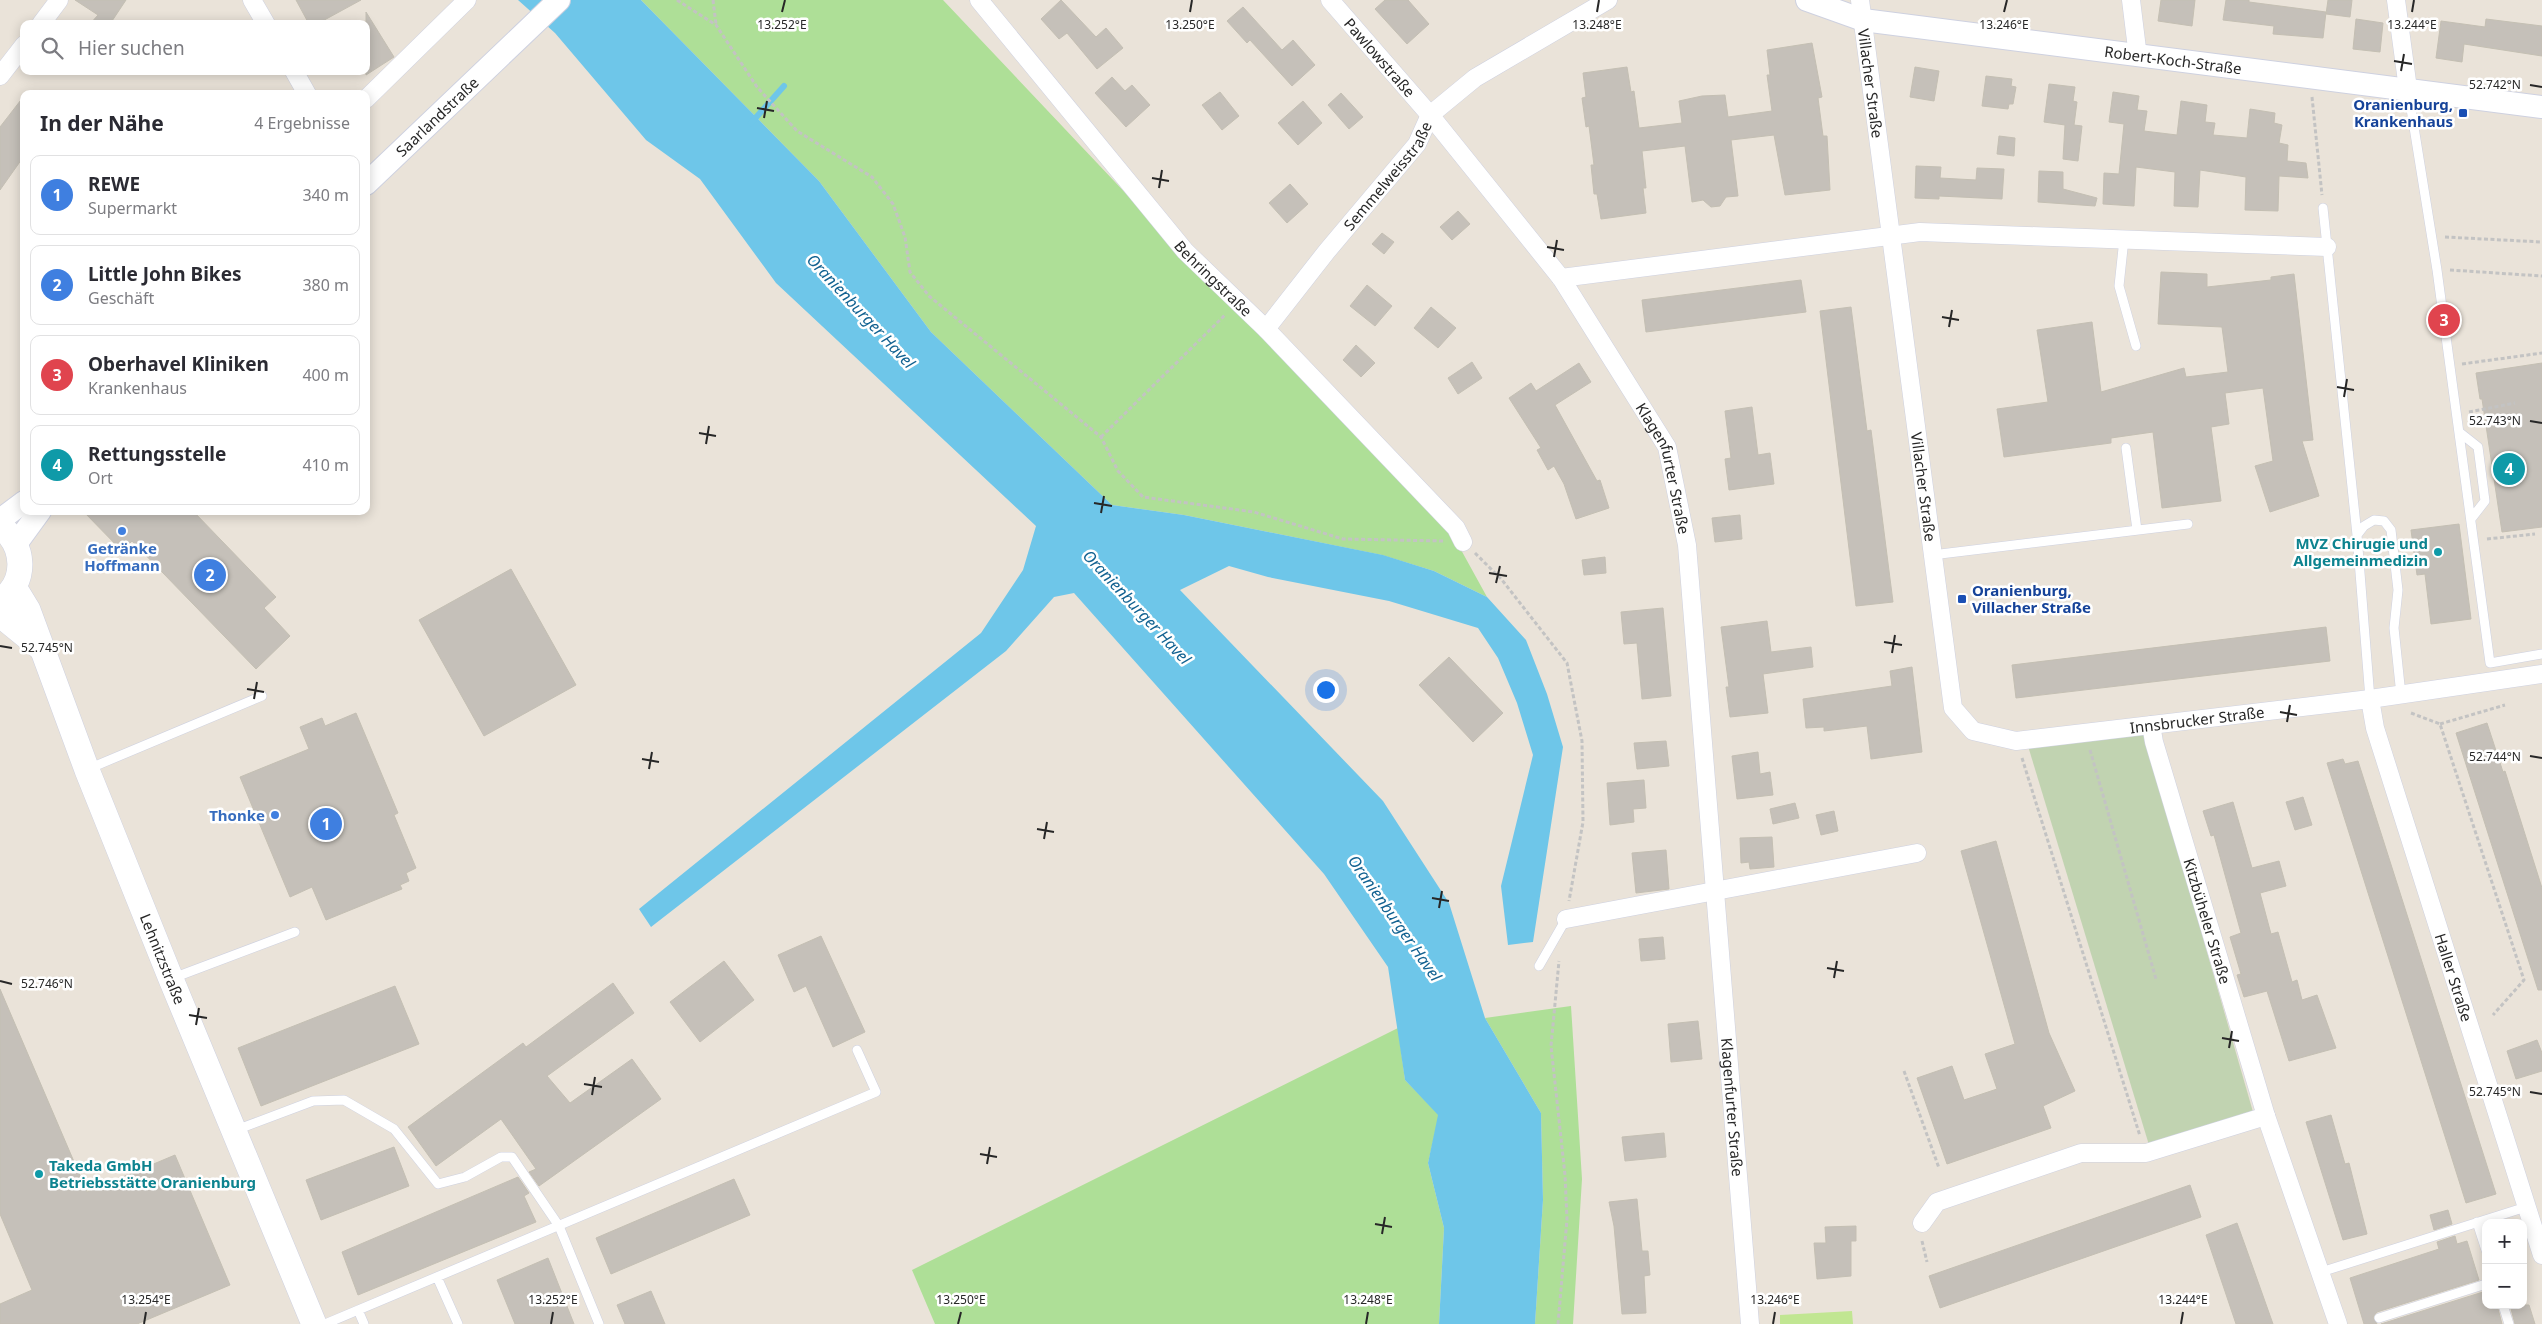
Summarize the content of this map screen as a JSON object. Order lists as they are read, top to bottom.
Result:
{
  "streets": {
    "main road": ["Lehnitzstraße"],
    "street": [
      "Pawlowstraße",
      "Robert-Koch-Straße",
      "Villacher Straße",
      "Saarlandstraße",
      "Semmelweisstraße",
      "Behringstraße",
      "Klagenfurter Straße",
      "Innsbrucker Straße",
      "Kitzbüheler Straße",
      "Haller Straße"
    ]
  },
  "crossings": [
    ["Pawlowstraße", "Semmelweisstraße"],
    ["Pawlowstraße", "Klagenfurter Straße"],
    ["Robert-Koch-Straße", "Villacher Straße"],
    ["Villacher Straße", "Innsbrucker Straße"],
    ["Semmelweisstraße", "Behringstraße"],
    ["Semmelweisstraße", "Klagenfurter Straße"],
    ["Innsbrucker Straße", "Kitzbüheler Straße"],
    ["Innsbrucker Straße", "Haller Straße"]
  ],
  "water": ["Oranienburger Havel"],
  "places": {
    "transit": ["Oranienburg, Krankenhaus", "Oranienburg, Villacher Straße"],
    "other": [
      "Getränke Hoffmann",
      "MVZ Chirugie und Allgemeinmedizin",
      "Thonke",
      "Takeda GmbH Betriebsstätte Oranienburg"
    ]
  },
  "page": {
    "search": "Hier suchen",
    "heading": ["In der Nähe", "4 Ergebnisse"],
    "list": [
      {
        "mark": "1",
        "name": "REWE",
        "note": "Supermarkt",
        "value": "340 m"
      },
      {
        "mark": "2",
        "name": "Little John Bikes",
        "note": "Geschäft",
        "value": "380 m"
      },
      {
        "mark": "3",
        "name": "Oberhavel Kliniken",
        "note": "Krankenhaus",
        "value": "400 m"
      },
      {
        "mark": "4",
        "name": "Rettungsstelle",
        "note": "Ort",
        "value": "410 m"
      }
    ],
    "pins": [
      "3",
      "4",
      "2",
      "1"
    ],
    "map_buttons": ["+", "−"]
  },
  "coordinates": [
    "13.252°E",
    "13.250°E",
    "13.248°E",
    "13.246°E",
    "13.244°E",
    "52.742°N",
    "52.743°N",
    "52.745°N",
    "52.744°N",
    "52.746°N",
    "13.254°E"
  ]
}
